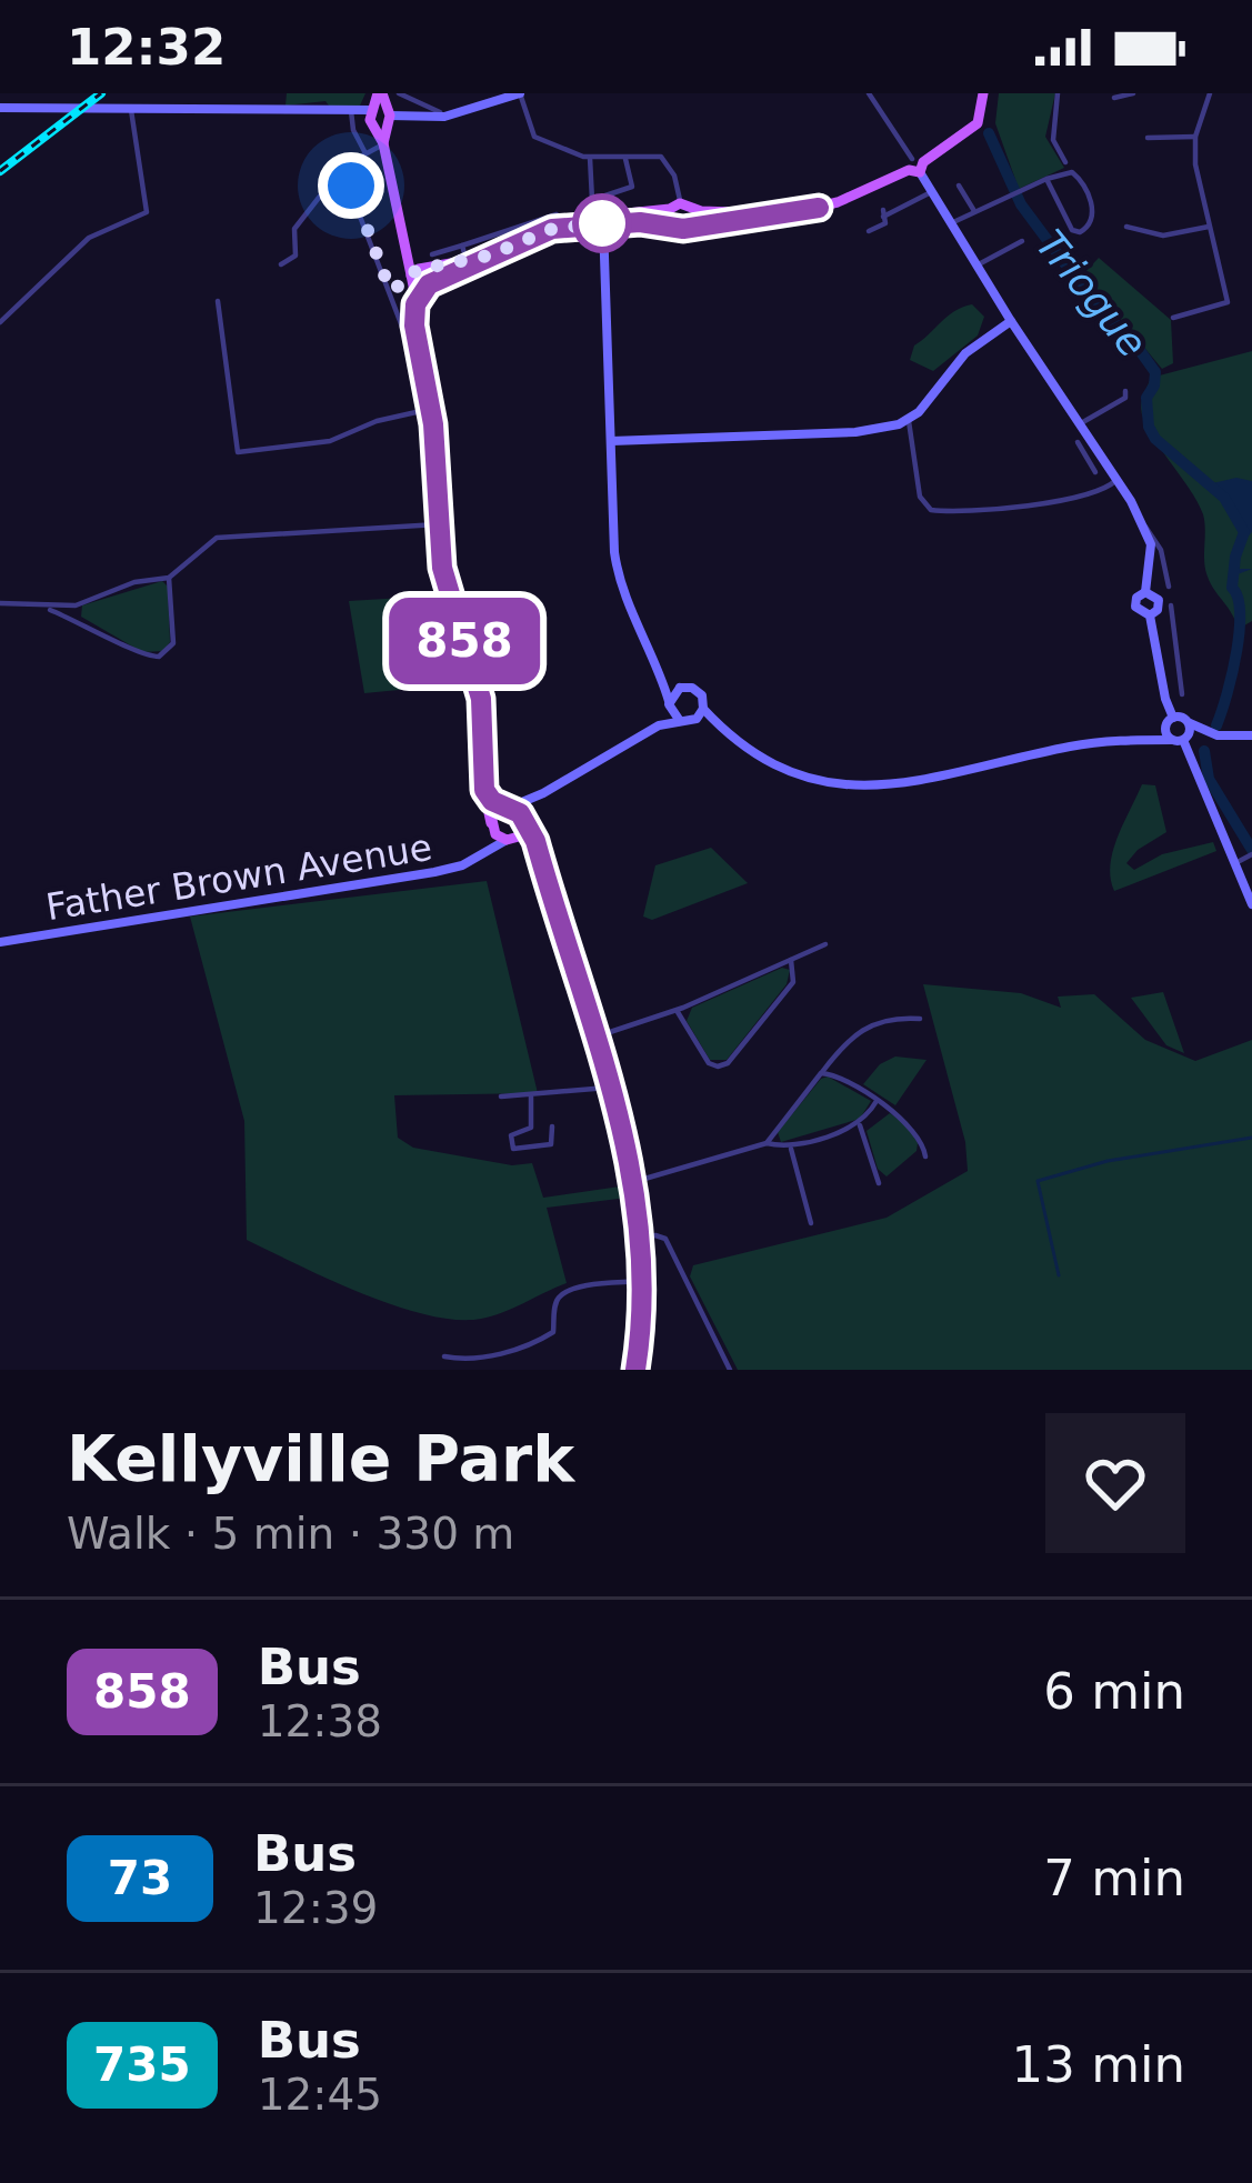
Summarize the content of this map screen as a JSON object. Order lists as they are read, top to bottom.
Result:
{
  "streets": {
    "main road": ["Father Brown Avenue"]
  },
  "water": ["Triogue"],
  "lines": ["bus line 858"],
  "page": {
    "status": "12:32",
    "on_map": "858",
    "heading": ["Kellyville Park", "Walk · 5 min · 330 m"],
    "list": [
      {
        "mark": "858",
        "name": "Bus",
        "note": "12:38",
        "value": "6 min"
      },
      {
        "mark": "73",
        "name": "Bus",
        "note": "12:39",
        "value": "7 min"
      },
      {
        "mark": "735",
        "name": "Bus",
        "note": "12:45",
        "value": "13 min"
      }
    ]
  }
}
